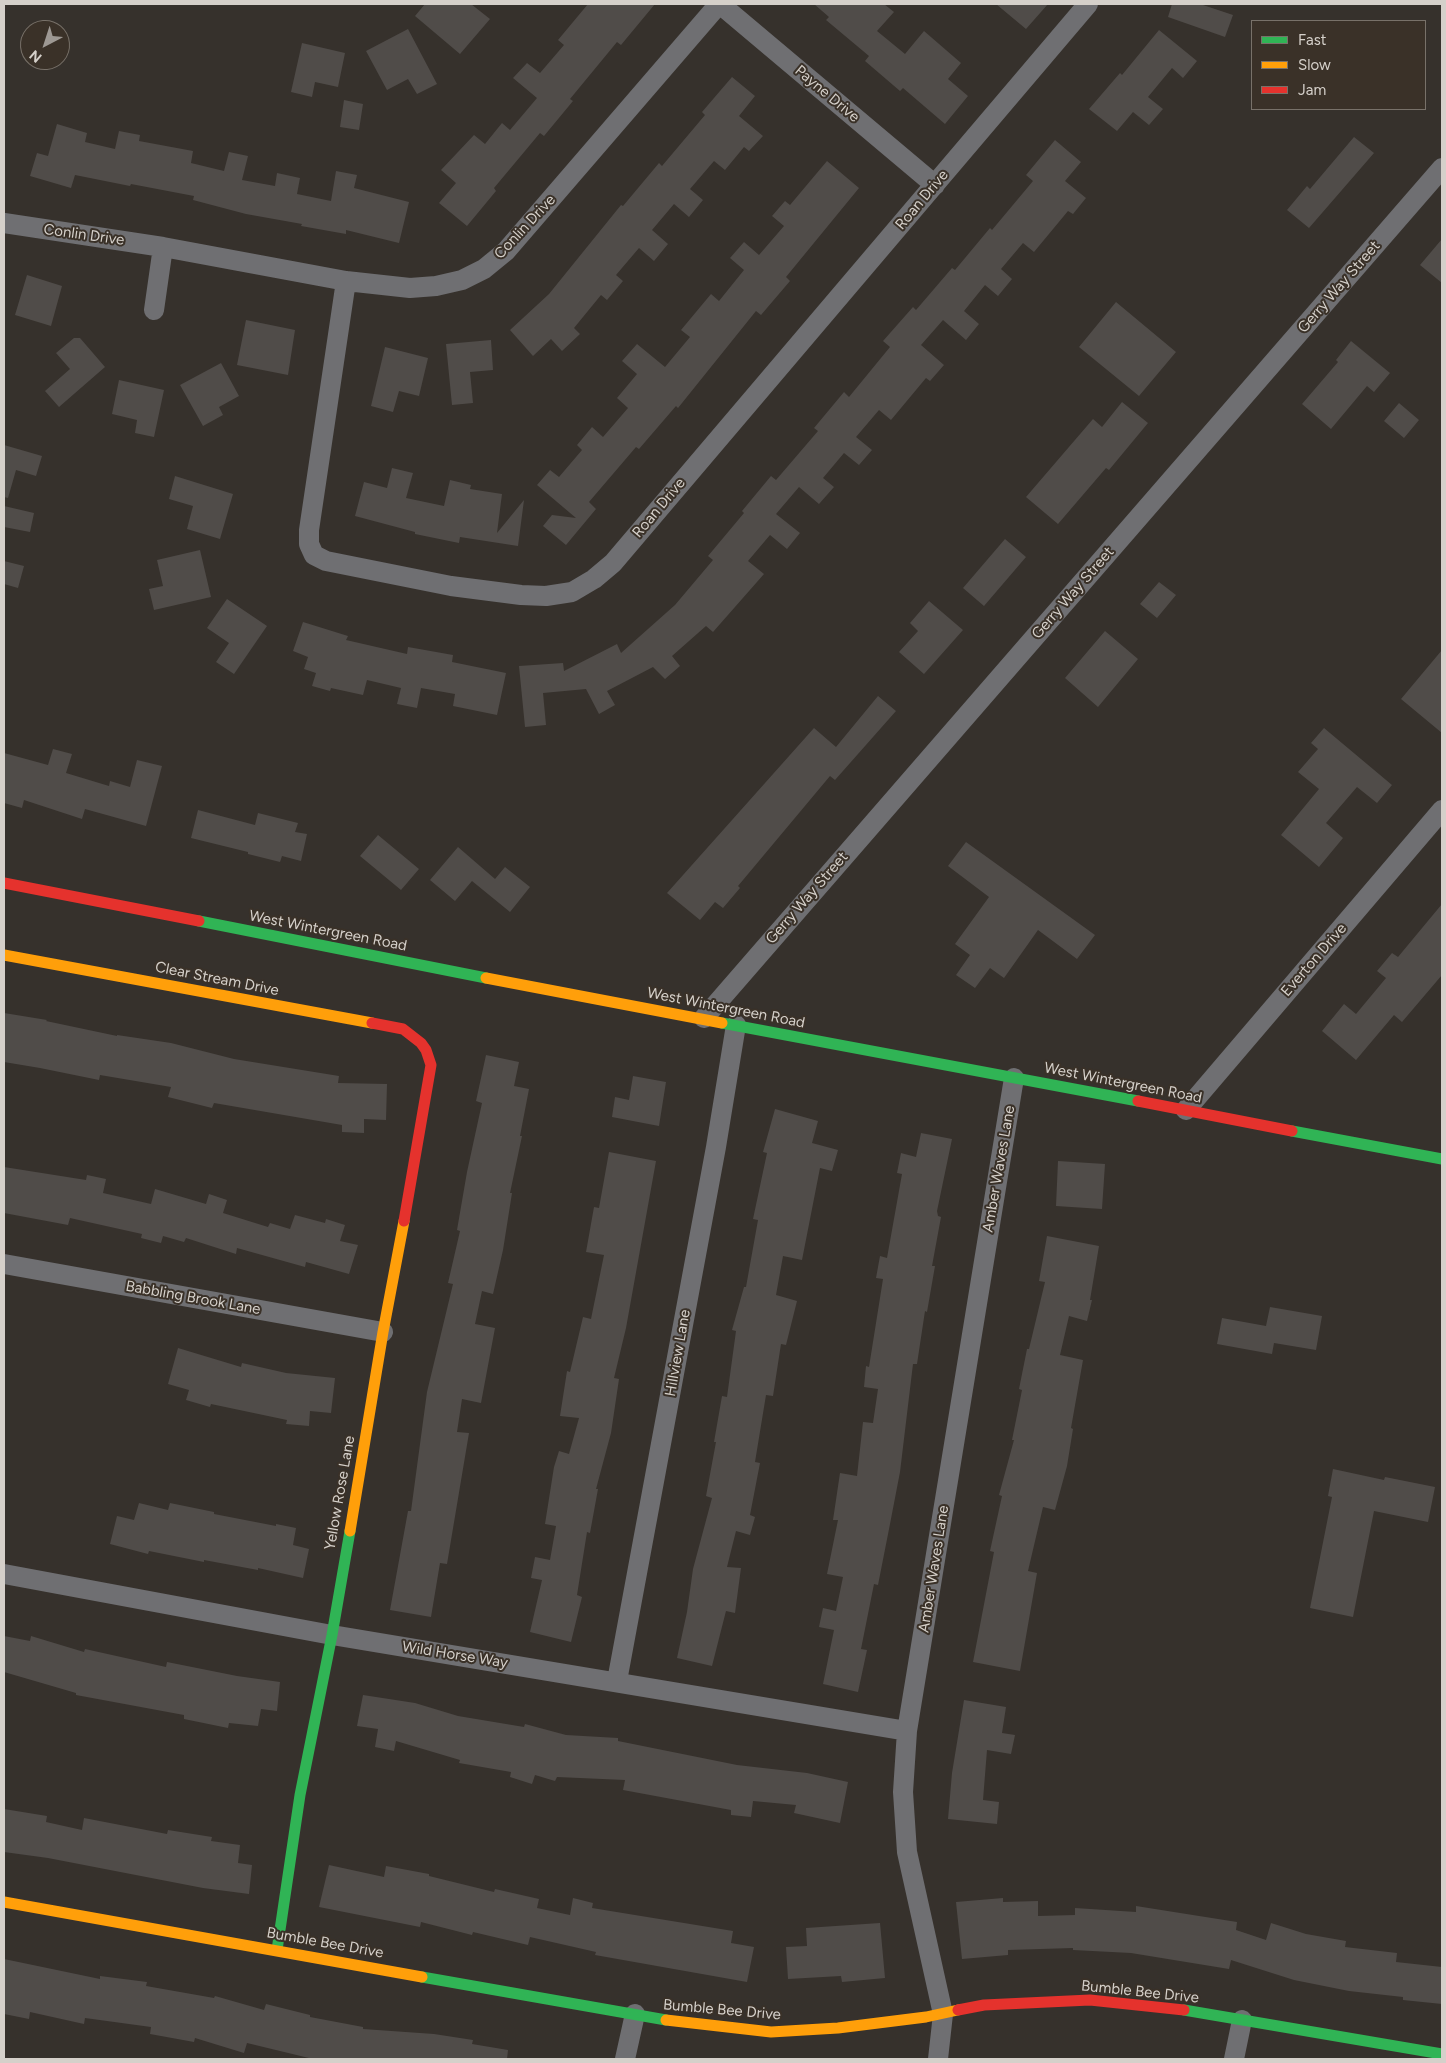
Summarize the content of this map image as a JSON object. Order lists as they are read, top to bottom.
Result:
{
  "streets": {
    "street": [
      "Payne Drive",
      "Roan Drive",
      "Conlin Drive",
      "Gerry Way Street",
      "West Wintergreen Road",
      "Everton Drive",
      "Clear Stream Drive",
      "Amber Waves Lane",
      "Babbling Brook Lane",
      "Hillview Lane",
      "Yellow Rose Lane",
      "Wild Horse Way",
      "Bumble Bee Drive"
    ]
  },
  "crossings": [
    ["Payne Drive", "Roan Drive"],
    ["Payne Drive", "Conlin Drive"],
    ["Roan Drive", "Conlin Drive"],
    ["Gerry Way Street", "West Wintergreen Road"],
    ["West Wintergreen Road", "Everton Drive"],
    ["West Wintergreen Road", "Amber Waves Lane"],
    ["West Wintergreen Road", "Hillview Lane"],
    ["Clear Stream Drive", "Yellow Rose Lane"],
    ["Amber Waves Lane", "Wild Horse Way"],
    ["Amber Waves Lane", "Bumble Bee Drive"],
    ["Babbling Brook Lane", "Yellow Rose Lane"],
    ["Hillview Lane", "Wild Horse Way"],
    ["Yellow Rose Lane", "Wild Horse Way"],
    ["Yellow Rose Lane", "Bumble Bee Drive"]
  ],
  "legend": ["Fast", "Slow", "Jam"],
  "north": "bottom left"
}
